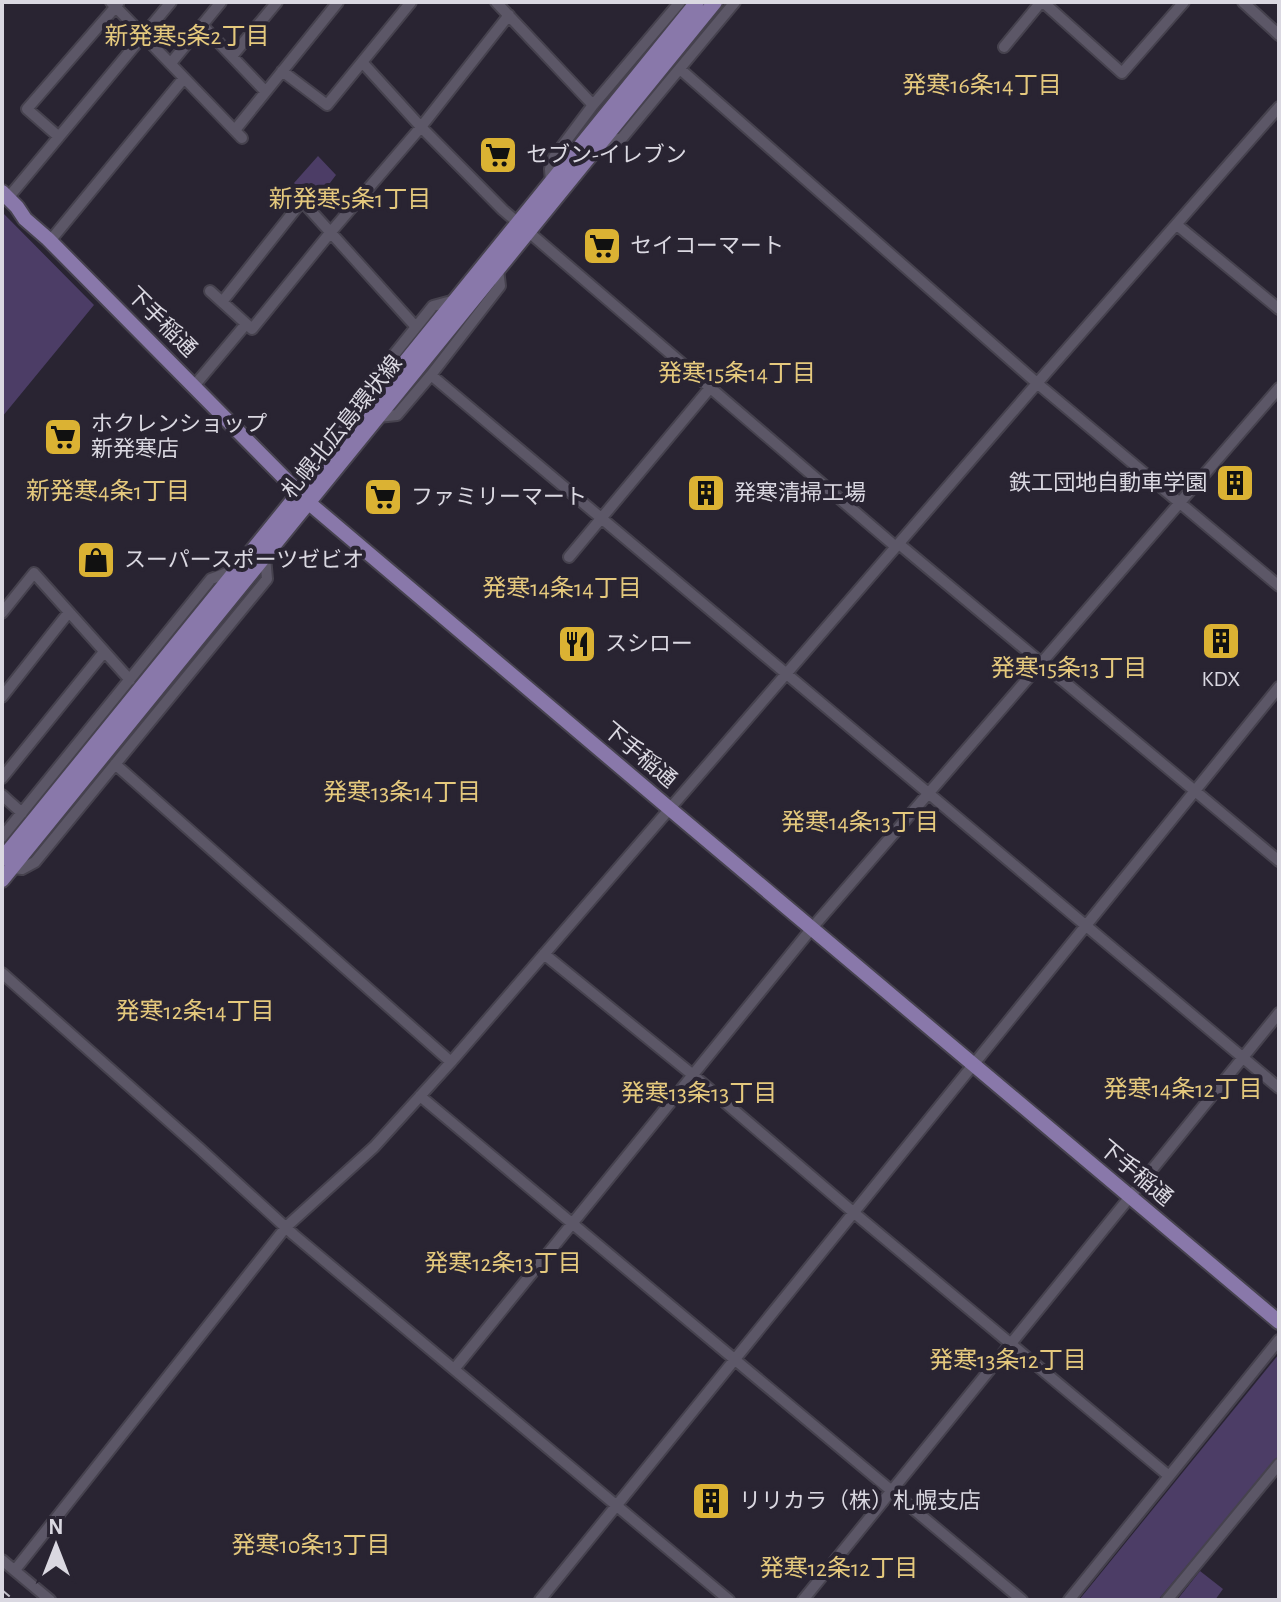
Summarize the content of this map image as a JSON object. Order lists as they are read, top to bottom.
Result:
{
  "streets": {
    "main road": ["下手稲通", "札幌北広島環状線"]
  },
  "crossings": [
    ["下手稲通", "札幌北広島環状線"]
  ],
  "districts": [
    "新発寒5条2丁目",
    "発寒16条14丁目",
    "新発寒5条1丁目",
    "発寒15条14丁目",
    "新発寒4条1丁目",
    "発寒14条14丁目",
    "発寒15条13丁目",
    "発寒13条14丁目",
    "発寒14条13丁目",
    "発寒12条14丁目",
    "発寒14条12丁目",
    "発寒13条13丁目",
    "発寒12条13丁目",
    "発寒13条12丁目",
    "発寒10条13丁目",
    "発寒12条12丁目"
  ],
  "places": {
    "supermarket": [
      "セブン-イレブン",
      "セイコーマート",
      "ホクレンショップ 新発寒店",
      "ファミリーマート"
    ],
    "building": [
      "鉄工団地自動車学園",
      "発寒清掃工場",
      "KDX",
      "リリカラ（株）札幌支店"
    ],
    "shop": ["スーパースポーツゼビオ"],
    "restaurant": ["スシロー"]
  },
  "north": "top"
}
